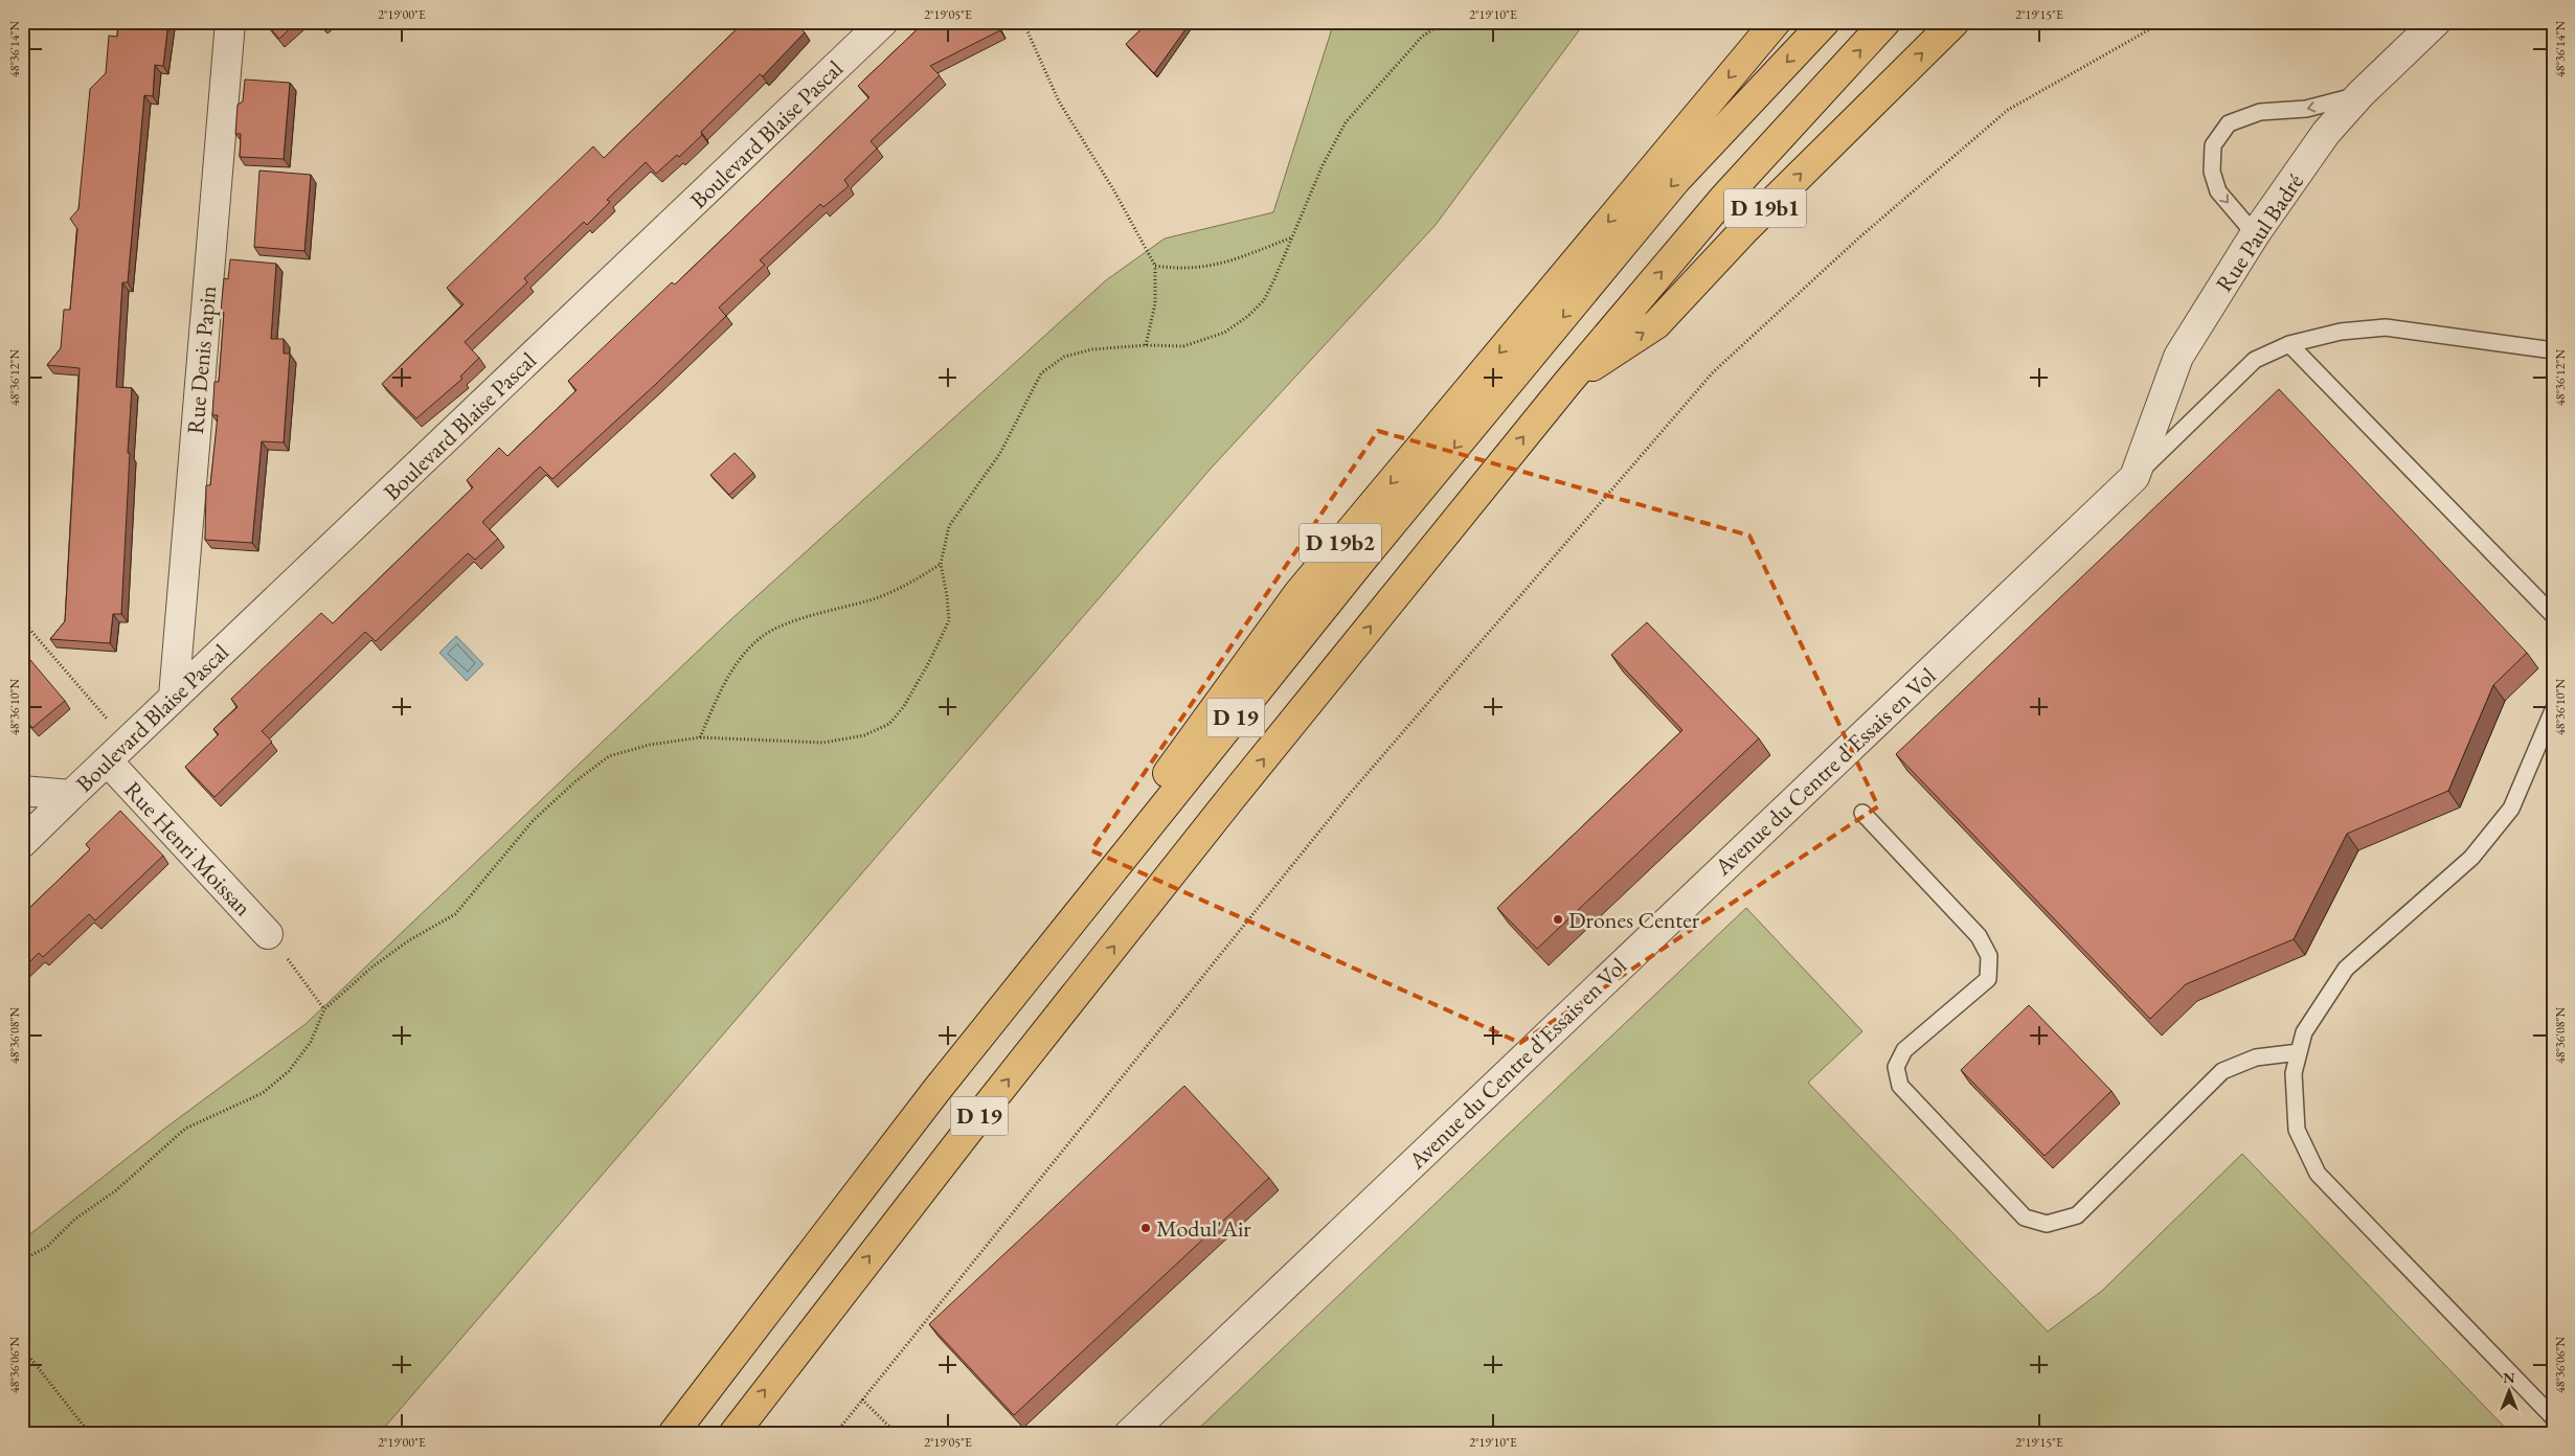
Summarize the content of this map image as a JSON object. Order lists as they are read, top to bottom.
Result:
{
  "streets": {
    "main road": ["D 19b1", "D 19b2", "D 19"],
    "street": [
      "Boulevard Blaise Pascal",
      "Rue Paul Badré",
      "Rue Denis Papin",
      "Avenue du Centre d'Essais en Vol",
      "Rue Henri Moissan"
    ]
  },
  "crossings": [
    ["Boulevard Blaise Pascal", "Rue Denis Papin"],
    ["Boulevard Blaise Pascal", "Rue Henri Moissan"],
    ["D 19b1", "D 19"],
    ["Rue Paul Badré", "Avenue du Centre d'Essais en Vol"],
    ["D 19b2", "D 19"]
  ],
  "places": ["Drones Center", "Modul'Air"],
  "north": "top",
  "coordinates": [
    "2°19'00\"E",
    "2°19'05\"E",
    "2°19'10\"E",
    "2°19'15\"E",
    "48°36'14\"N",
    "48°36'12\"N",
    "48°36'10\"N",
    "48°36'08\"N",
    "48°36'06\"N"
  ]
}
